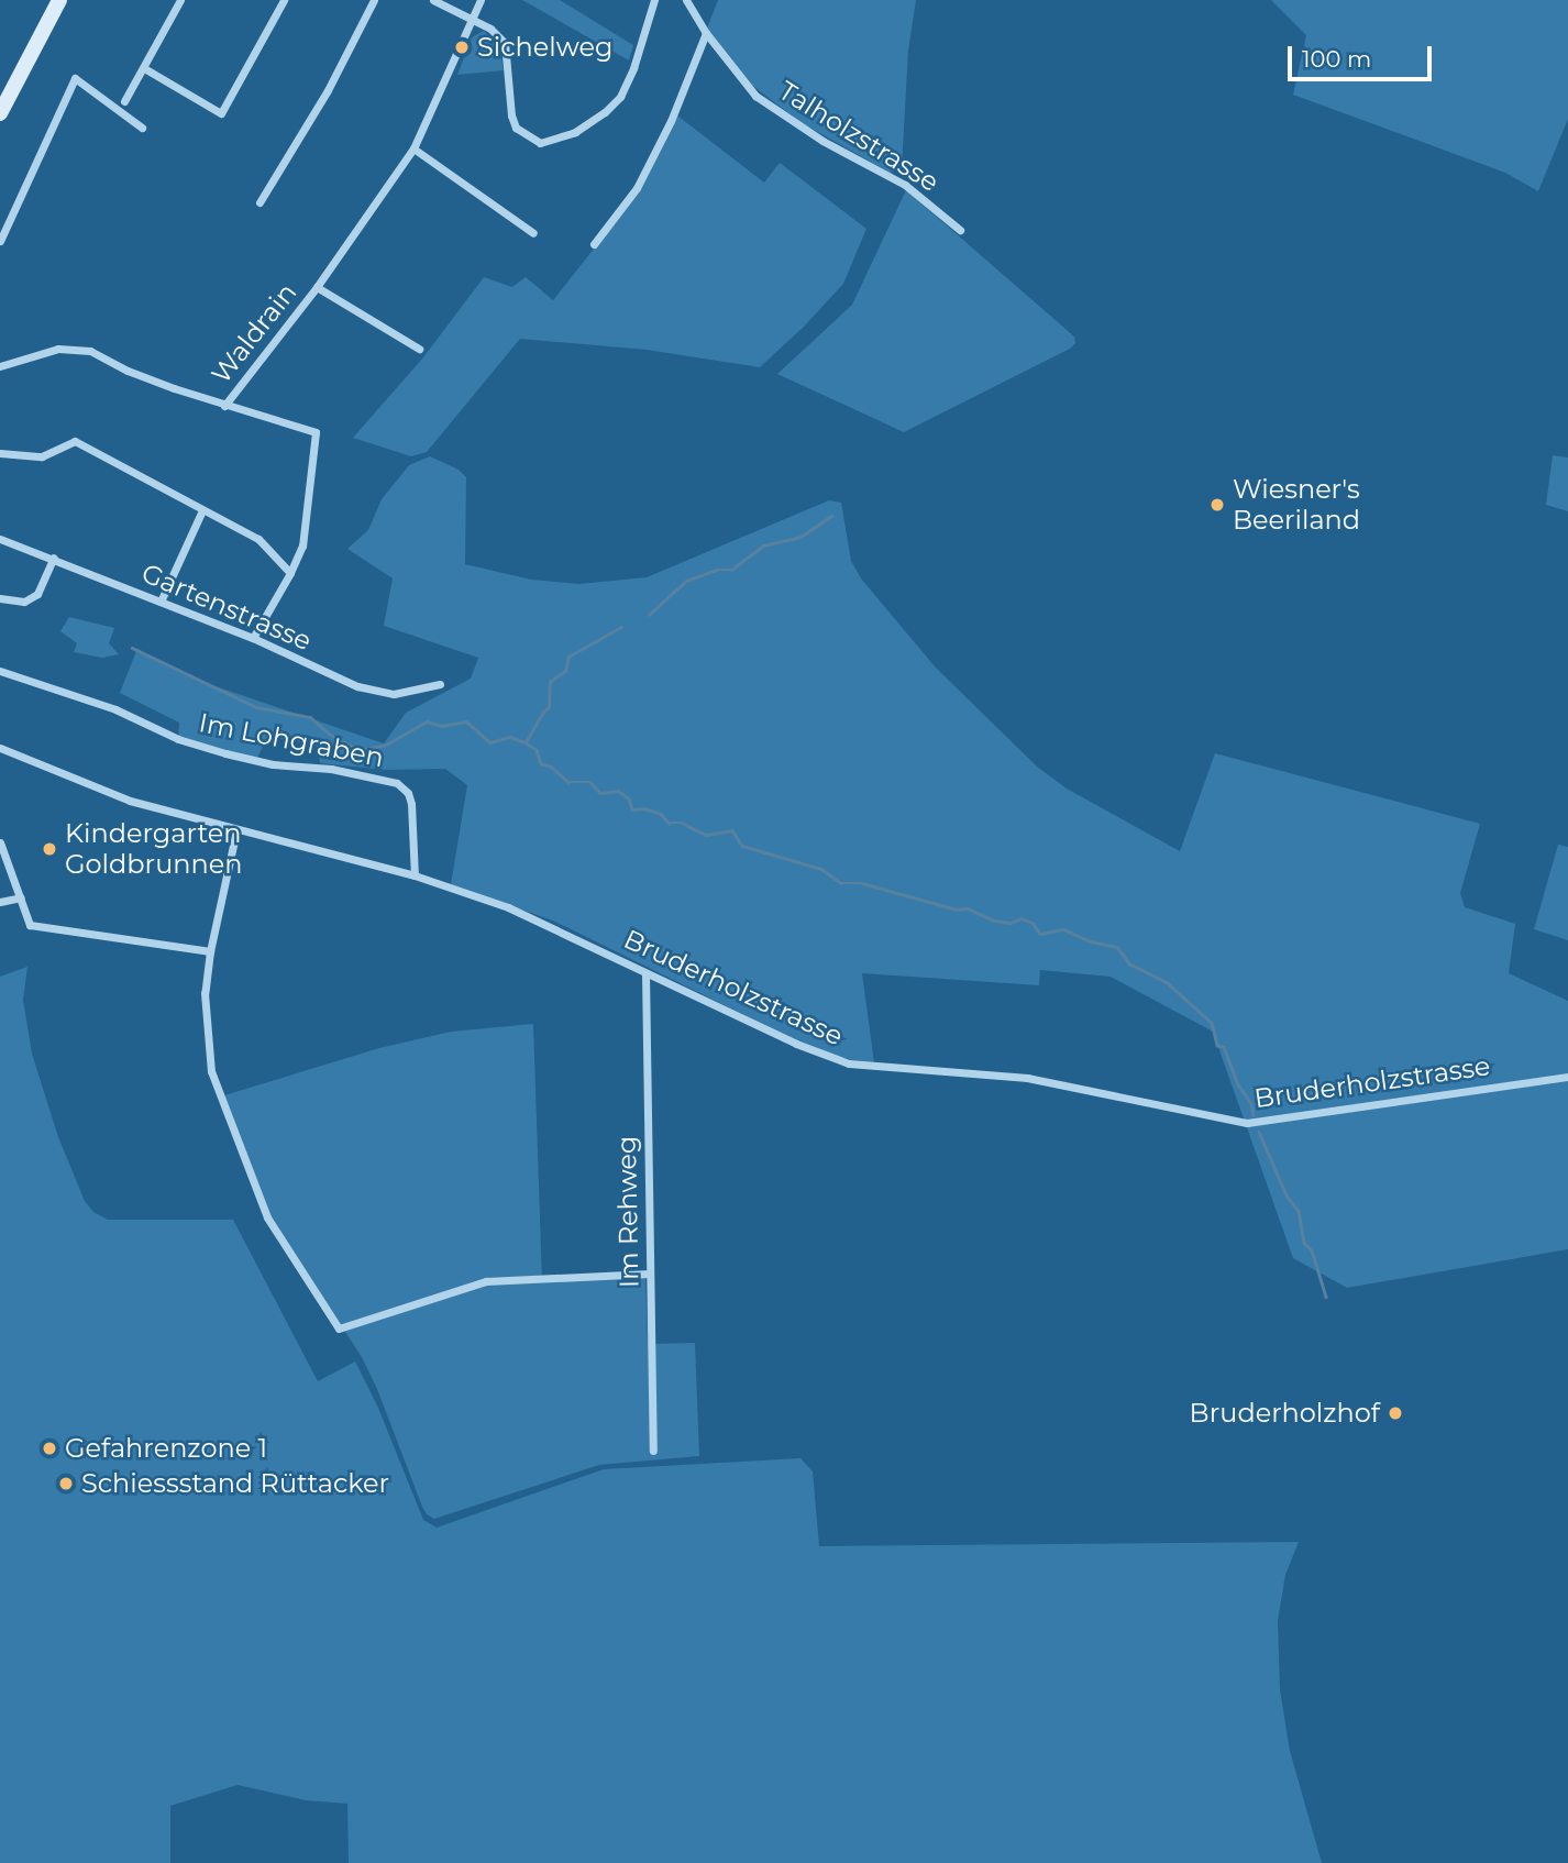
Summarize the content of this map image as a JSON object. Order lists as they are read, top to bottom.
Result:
{
  "streets": {
    "street": [
      "Talholzstrasse",
      "Waldrain",
      "Gartenstrasse",
      "Im Lohgraben",
      "Bruderholzstrasse",
      "Im Rehweg"
    ]
  },
  "crossings": [
    ["Im Lohgraben", "Bruderholzstrasse"],
    ["Bruderholzstrasse", "Im Rehweg"]
  ],
  "places": [
    "Sichelweg",
    "Wiesner's Beeriland",
    "Kindergarten Goldbrunnen",
    "Bruderholzhof",
    "Gefahrenzone 1",
    "Schiessstand Rüttacker"
  ],
  "scale_bar": "100 m"
}
